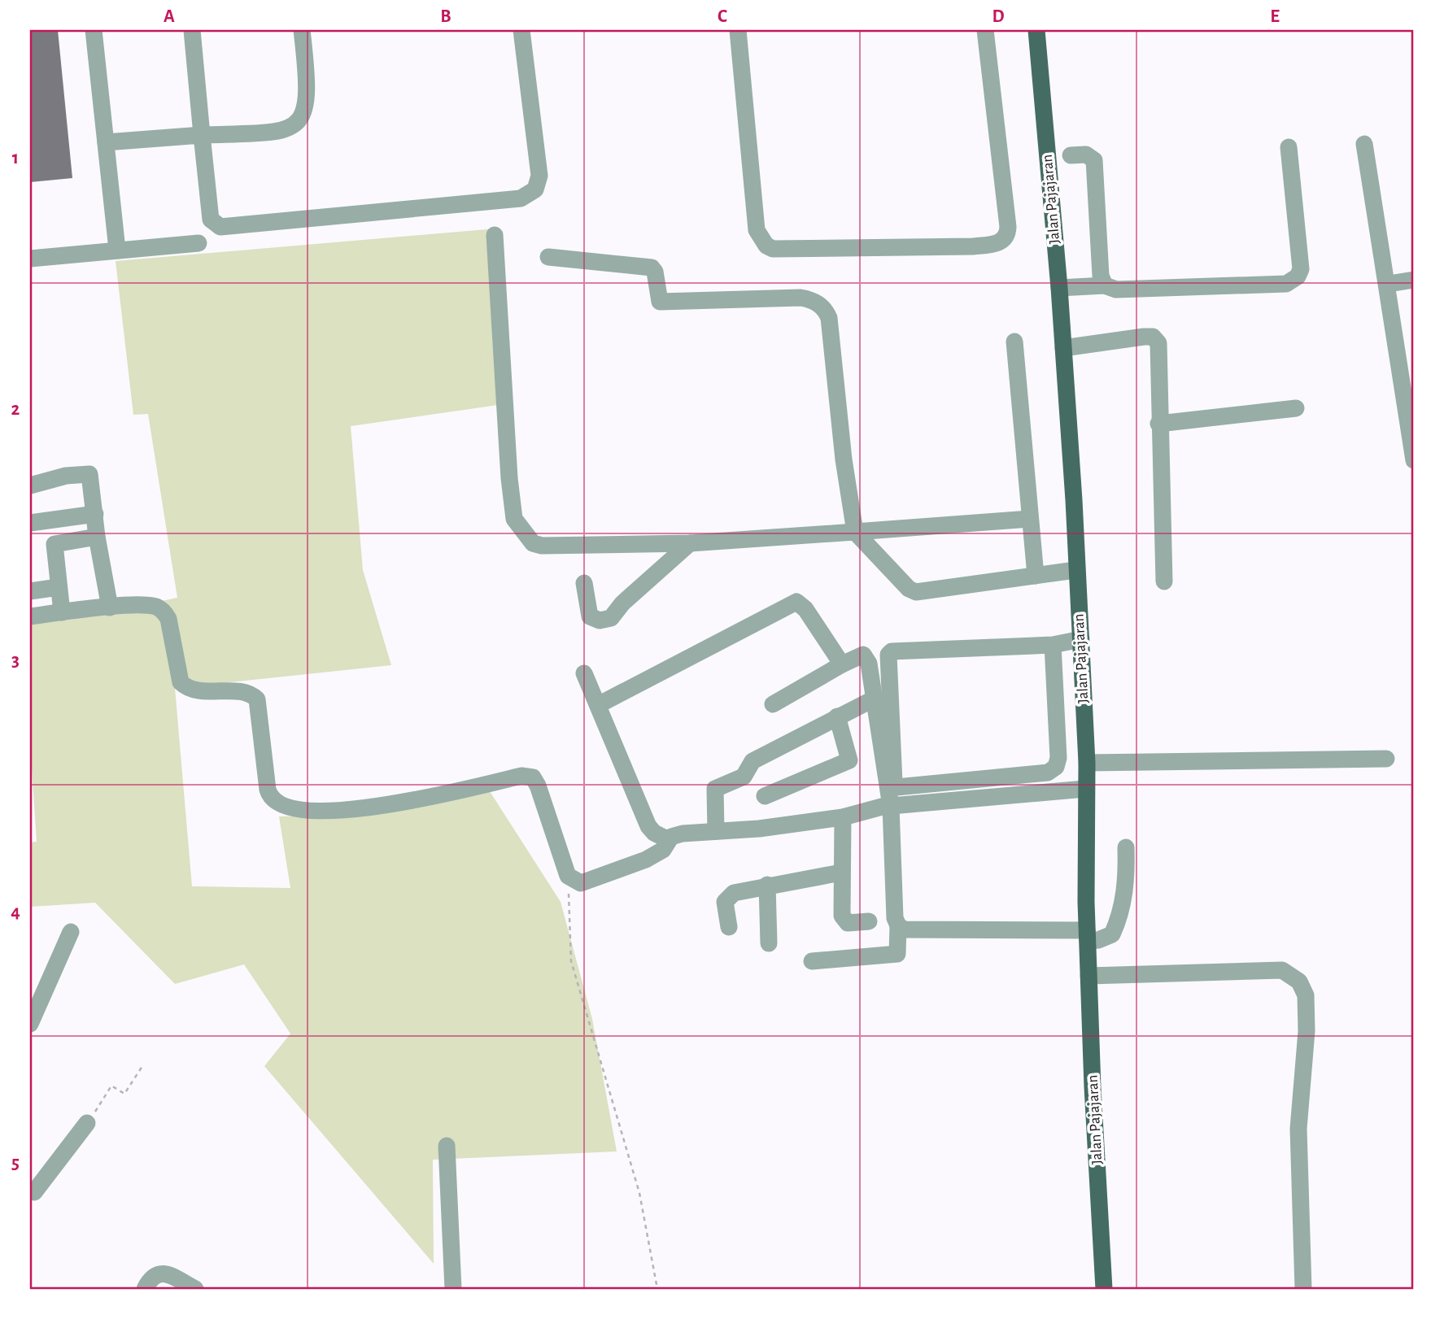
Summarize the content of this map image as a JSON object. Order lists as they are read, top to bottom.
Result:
{
  "streets": {
    "main road": ["Jalan Pajajaran"]
  },
  "grid": {
    "columns": [
      "A",
      "B",
      "C",
      "D",
      "E"
    ],
    "rows": [
      "1",
      "2",
      "3",
      "4",
      "5"
    ]
  }
}
